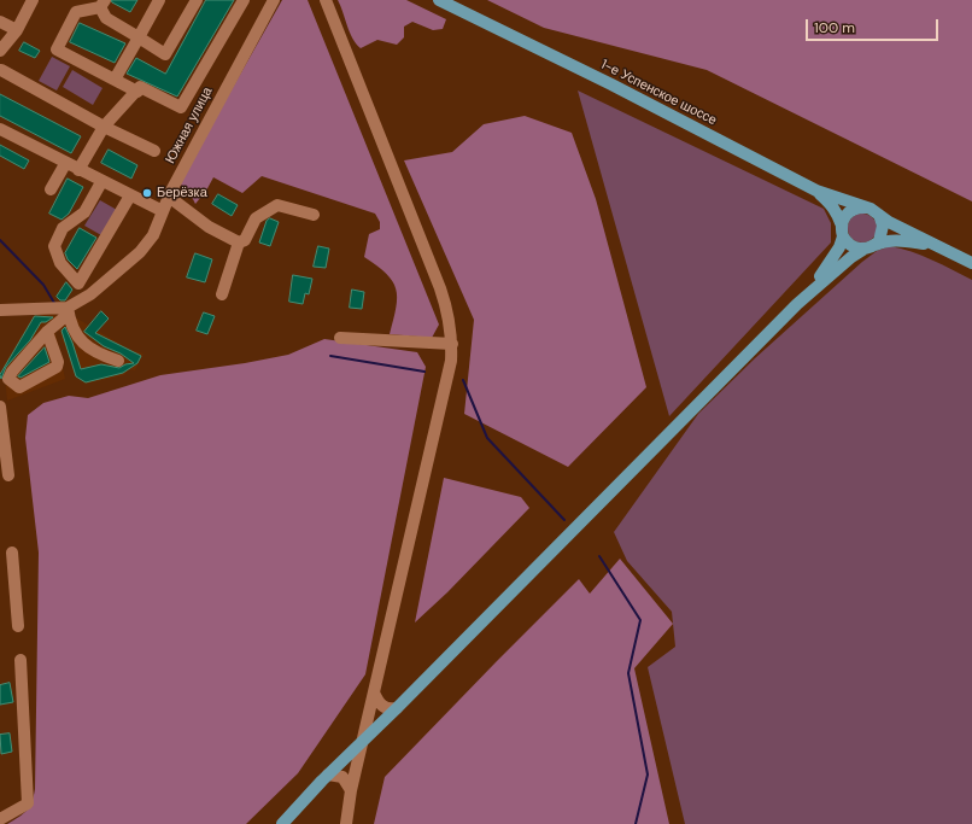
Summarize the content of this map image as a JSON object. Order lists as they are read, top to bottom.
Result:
{
  "streets": {
    "main road": ["1-е Успенское шоссе"],
    "street": ["Южная улица"]
  },
  "places": ["Берёзка"],
  "scale_bar": "100 m"
}
